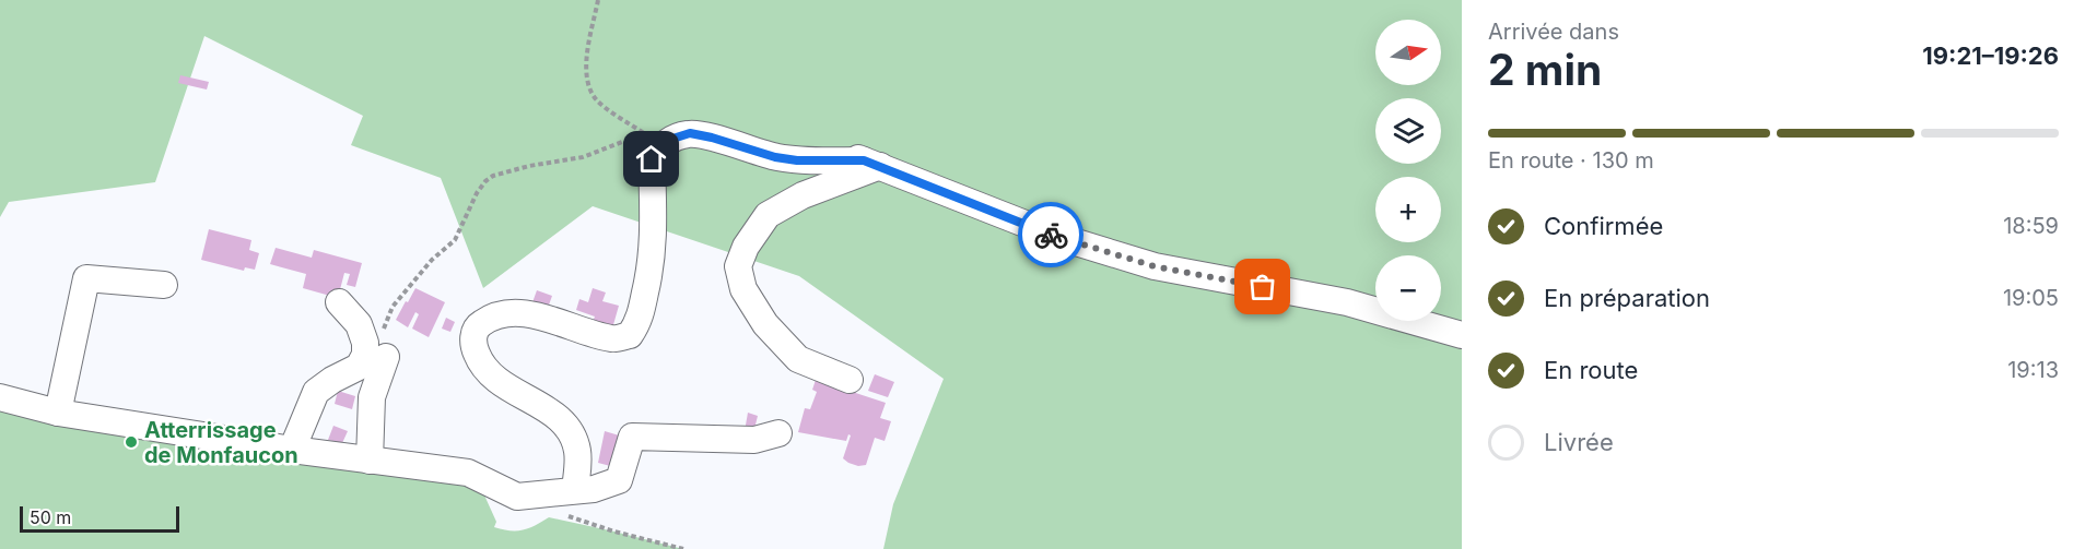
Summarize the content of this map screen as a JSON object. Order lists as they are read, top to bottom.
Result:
{
  "places": ["Atterrissage de Monfaucon"],
  "scale_bar": "50 m",
  "north": "right",
  "page": {
    "heading": ["2 min", "Arrivée dans", "19:21–19:26"],
    "map_buttons": ["+", "−"],
    "bar": "En route · 130 m",
    "list": [
      ["Confirmée", "18:59"],
      ["En préparation", "19:05"],
      ["En route", "19:13"],
      "Livrée"
    ],
    "scale": "50 m"
  }
}
